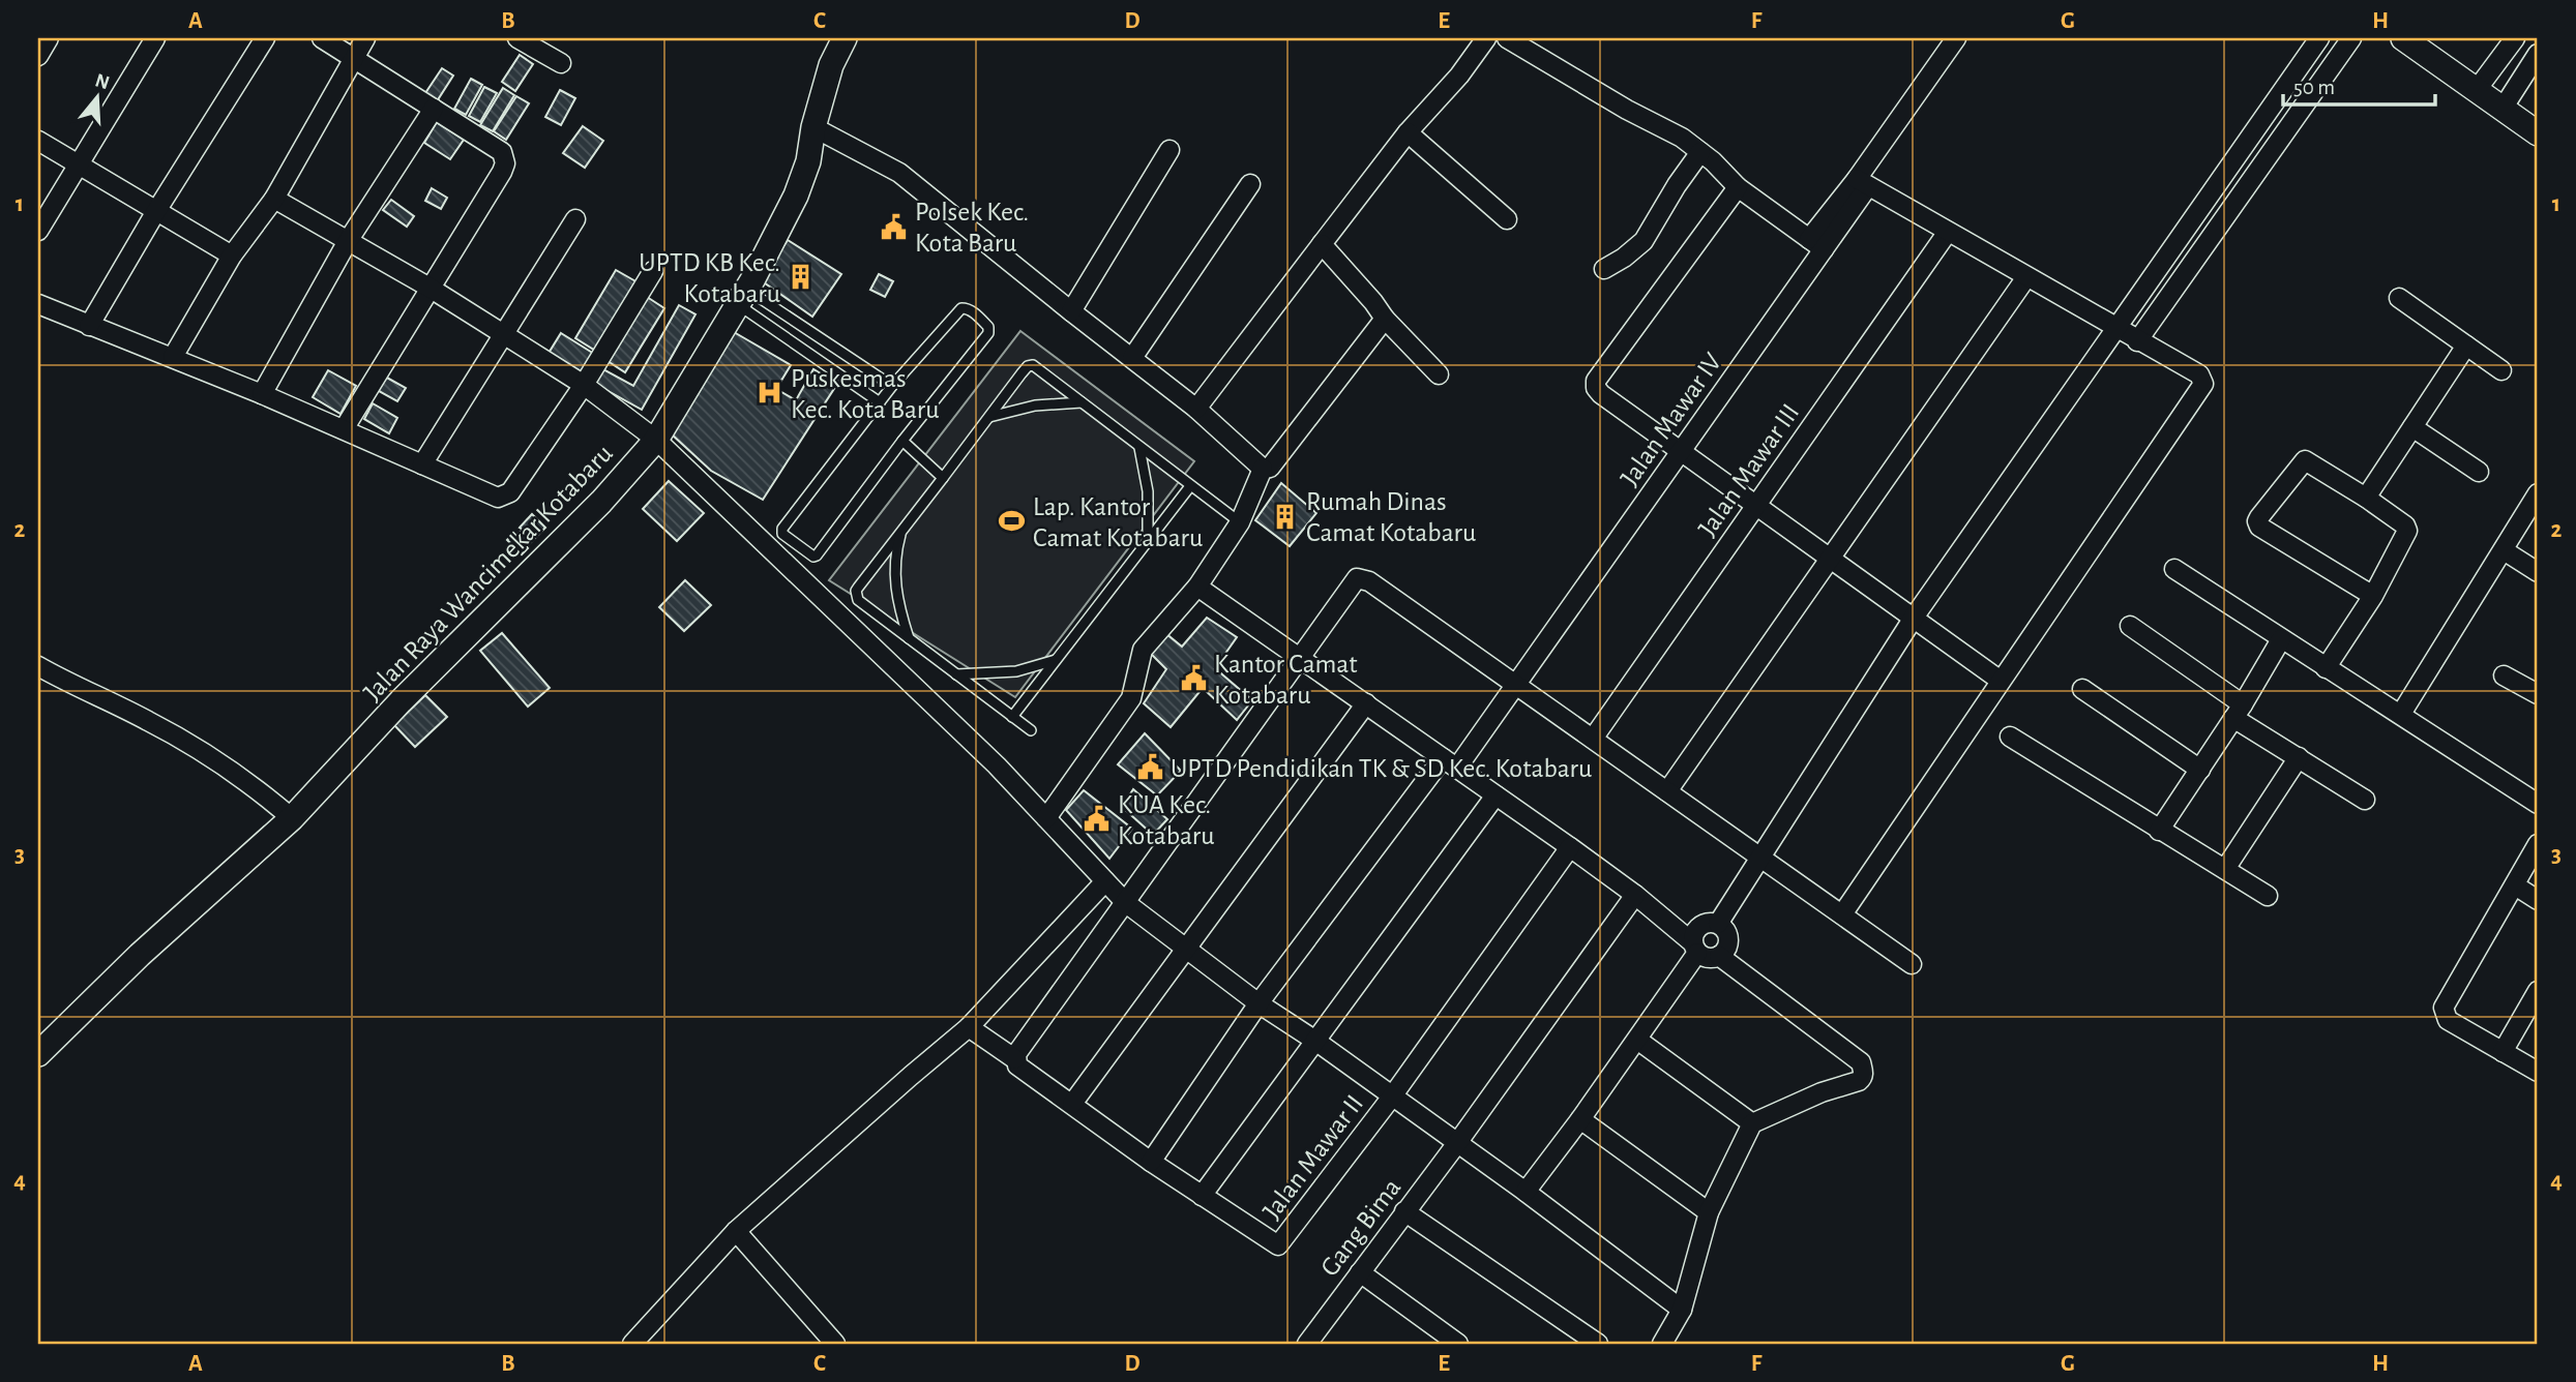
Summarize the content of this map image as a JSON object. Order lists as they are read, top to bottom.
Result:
{
  "streets": {
    "street": [
      "Jalan Mawar IV",
      "Jalan Mawar III",
      "Jalan Raya Wancimekar Kotabaru",
      "Jalan Mawar II",
      "Gang Bima"
    ]
  },
  "places": {
    "public building": [
      "Polsek Kec. Kota Baru",
      "Kantor Camat Kotabaru",
      "UPTD Pendidikan TK & SD Kec. Kotabaru",
      "KUA Kec. Kotabaru"
    ],
    "building": ["UPTD KB Kec. Kotabaru", "Rumah Dinas Camat Kotabaru"],
    "hospital": ["Puskesmas Kec. Kota Baru"],
    "sports": ["Lap. Kantor Camat Kotabaru"]
  },
  "scale_bar": "50 m",
  "north": "top",
  "grid": {
    "columns": [
      "A",
      "B",
      "C",
      "D",
      "E",
      "F",
      "G",
      "H"
    ],
    "rows": [
      "1",
      "2",
      "3",
      "4"
    ]
  }
}
